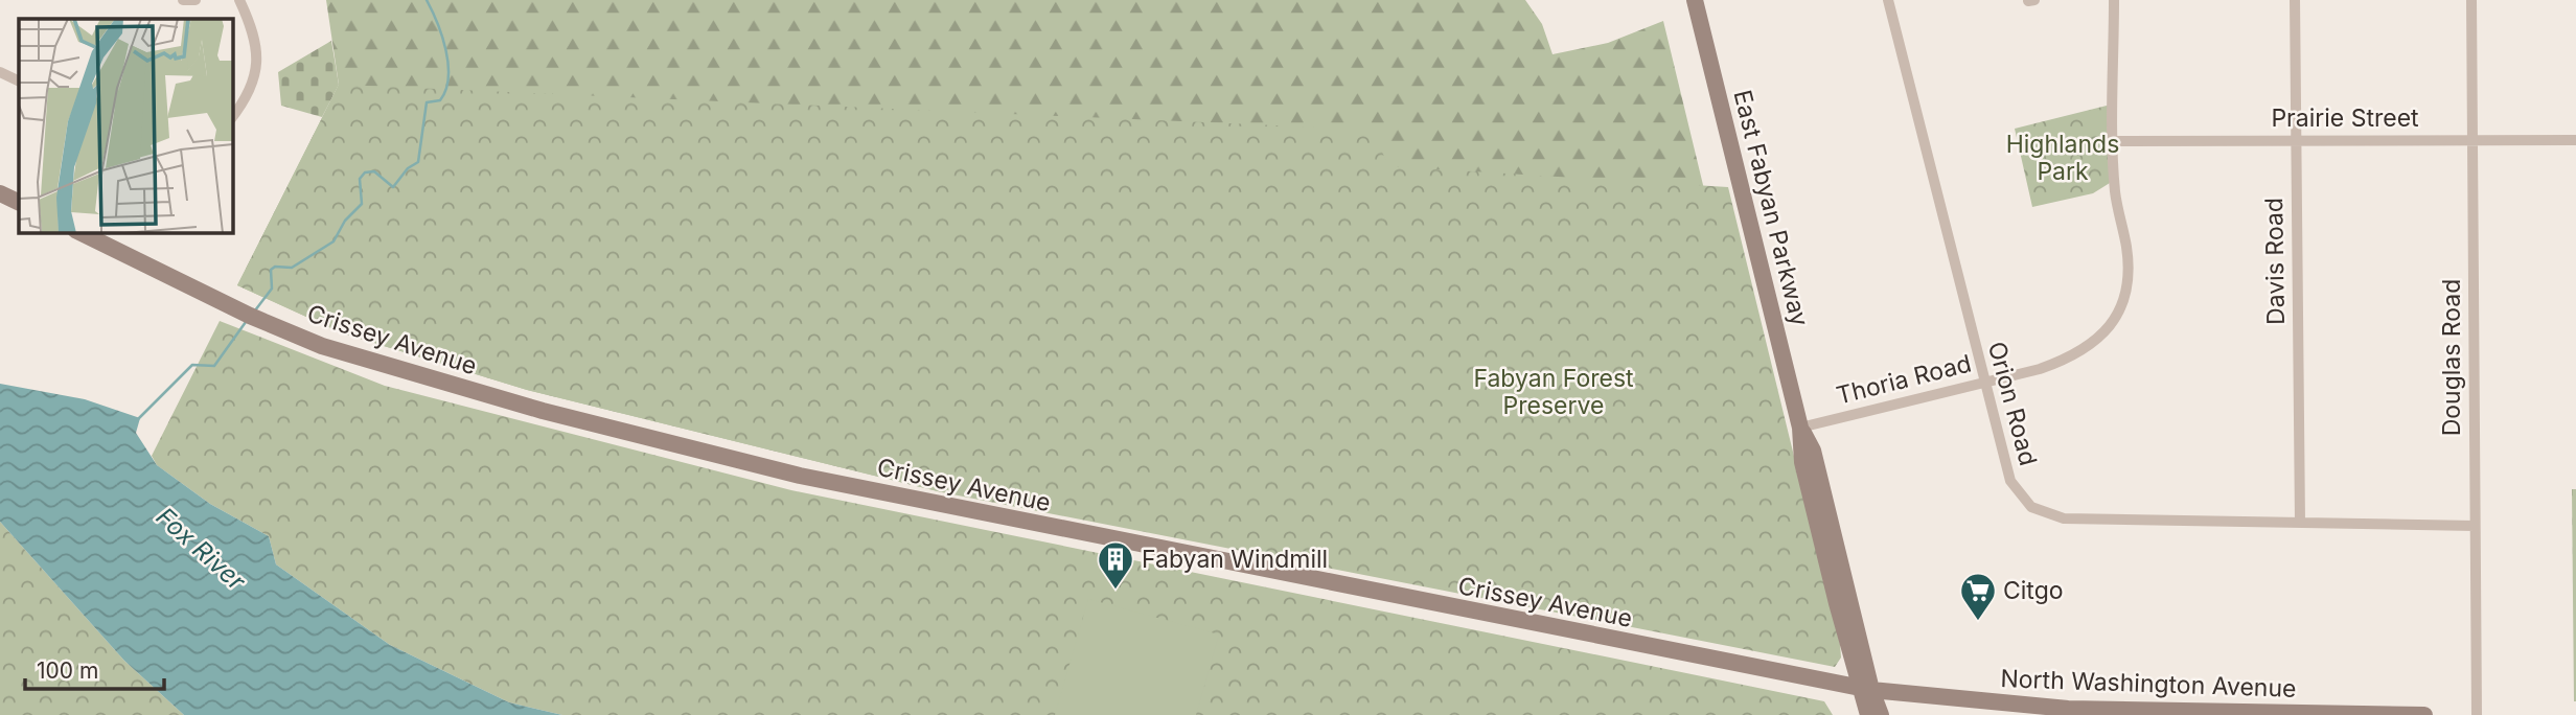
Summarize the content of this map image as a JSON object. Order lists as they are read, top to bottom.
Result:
{
  "streets": {
    "main road": ["East Fabyan Parkway", "Crissey Avenue", "North Washington Avenue"],
    "street": [
      "Prairie Street",
      "Davis Road",
      "Douglas Road",
      "Thoria Road",
      "Orion Road"
    ]
  },
  "crossings": [
    ["Prairie Street", "Davis Road"],
    ["Prairie Street", "Douglas Road"],
    ["Prairie Street", "Thoria Road"],
    ["East Fabyan Parkway", "Crissey Avenue"],
    ["East Fabyan Parkway", "Thoria Road"],
    ["East Fabyan Parkway", "North Washington Avenue"],
    ["Davis Road", "Orion Road"],
    ["Crissey Avenue", "North Washington Avenue"],
    ["Douglas Road", "Orion Road"],
    ["Thoria Road", "Orion Road"]
  ],
  "water": ["Fox River"],
  "parks": ["Highlands Park", "Fabyan Forest Preserve"],
  "places": {
    "building": ["Fabyan Windmill"],
    "supermarket": ["Citgo"]
  },
  "scale_bar": "100 m"
}
